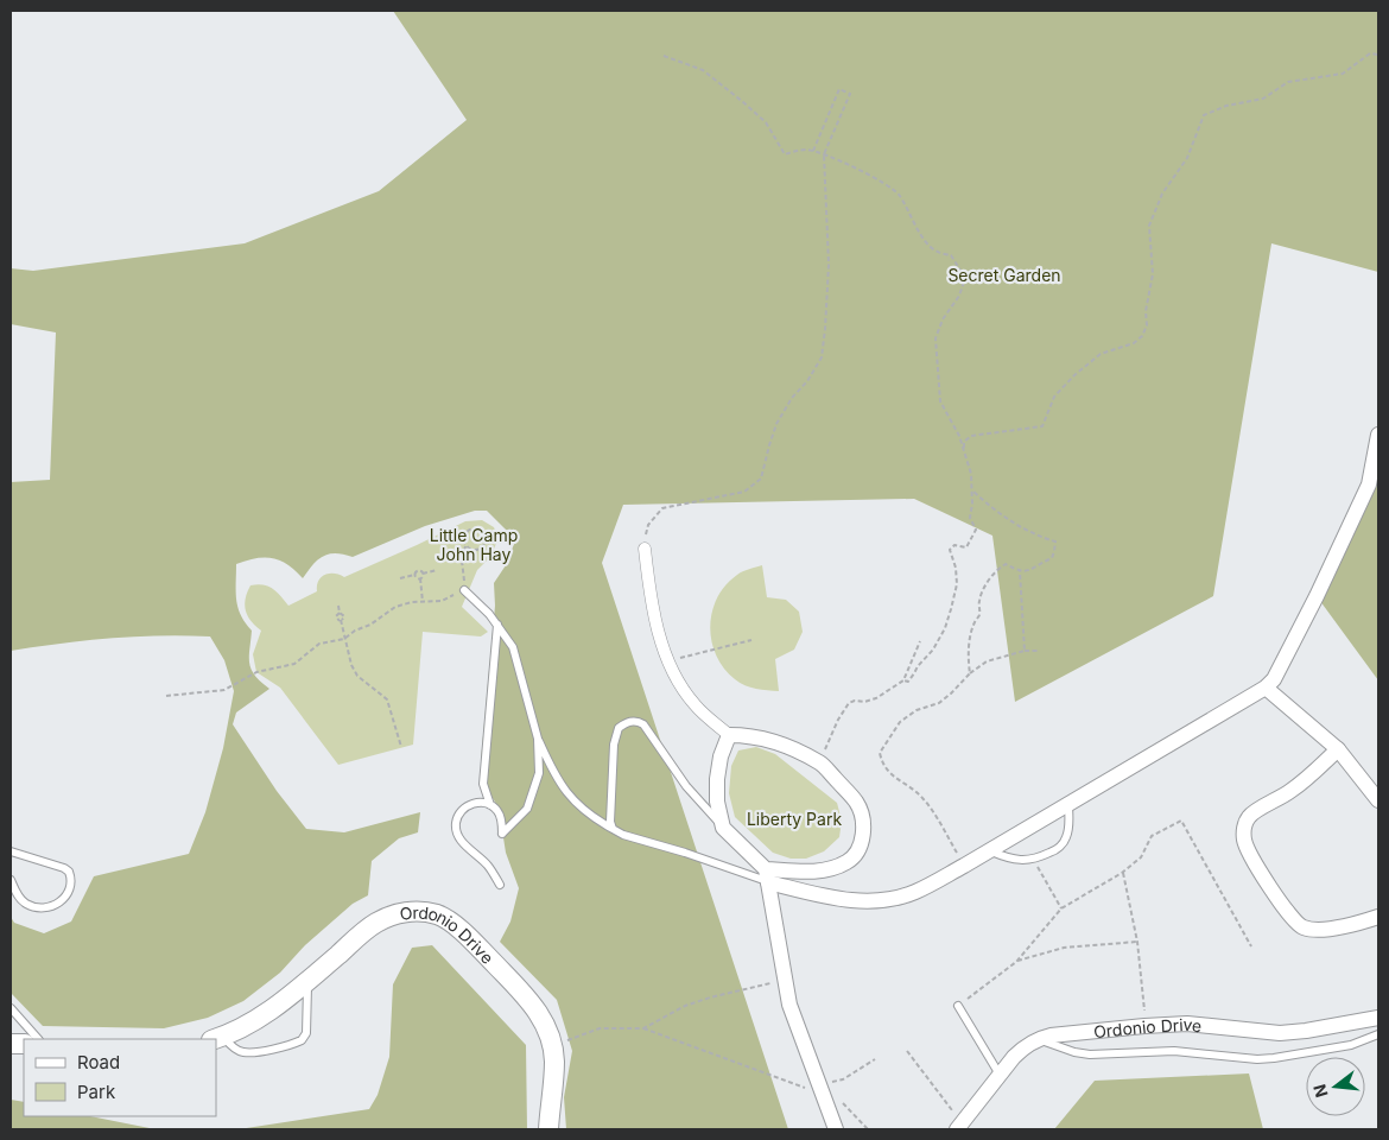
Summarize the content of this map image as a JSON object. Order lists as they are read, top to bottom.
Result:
{
  "streets": {
    "street": ["Ordonio Drive"]
  },
  "parks": ["Secret Garden", "Little Camp John Hay", "Liberty Park"],
  "legend": ["Road", "Park"],
  "north": "left"
}
